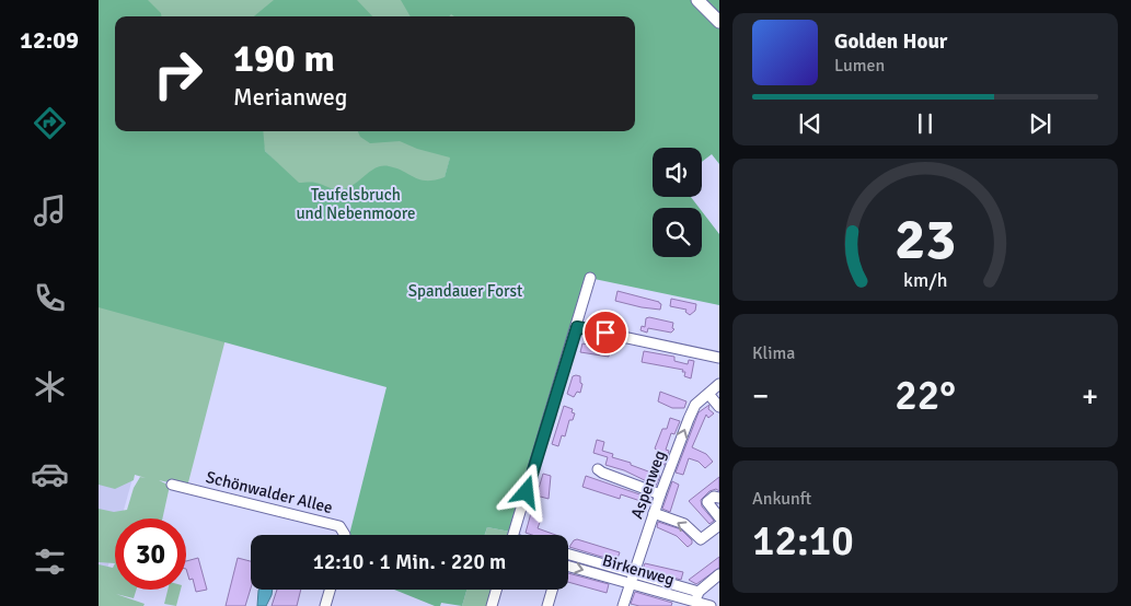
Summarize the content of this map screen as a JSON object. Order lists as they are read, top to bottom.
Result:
{
  "streets": {
    "street": ["Aspenweg", "Schönwalder Allee", "Birkenweg"]
  },
  "crossings": [
    ["Aspenweg", "Birkenweg"]
  ],
  "one_way": ["Aspenweg"],
  "parks": ["Teufelsbruch und Nebenmoore", "Spandauer Forst"],
  "page": {
    "tabs": "12:09",
    "turn": ["190 m", "Merianweg"],
    "song": ["Golden Hour", "Lumen"],
    "tile": [
      "Klima",
      ["Ankunft", "12:10"]
    ],
    "heat": ["−", "22°", "+"],
    "limit": "30",
    "trip": "12:10 · 1 Min. · 220 m",
    "gauge": ["23", "km/h"]
  }
}
